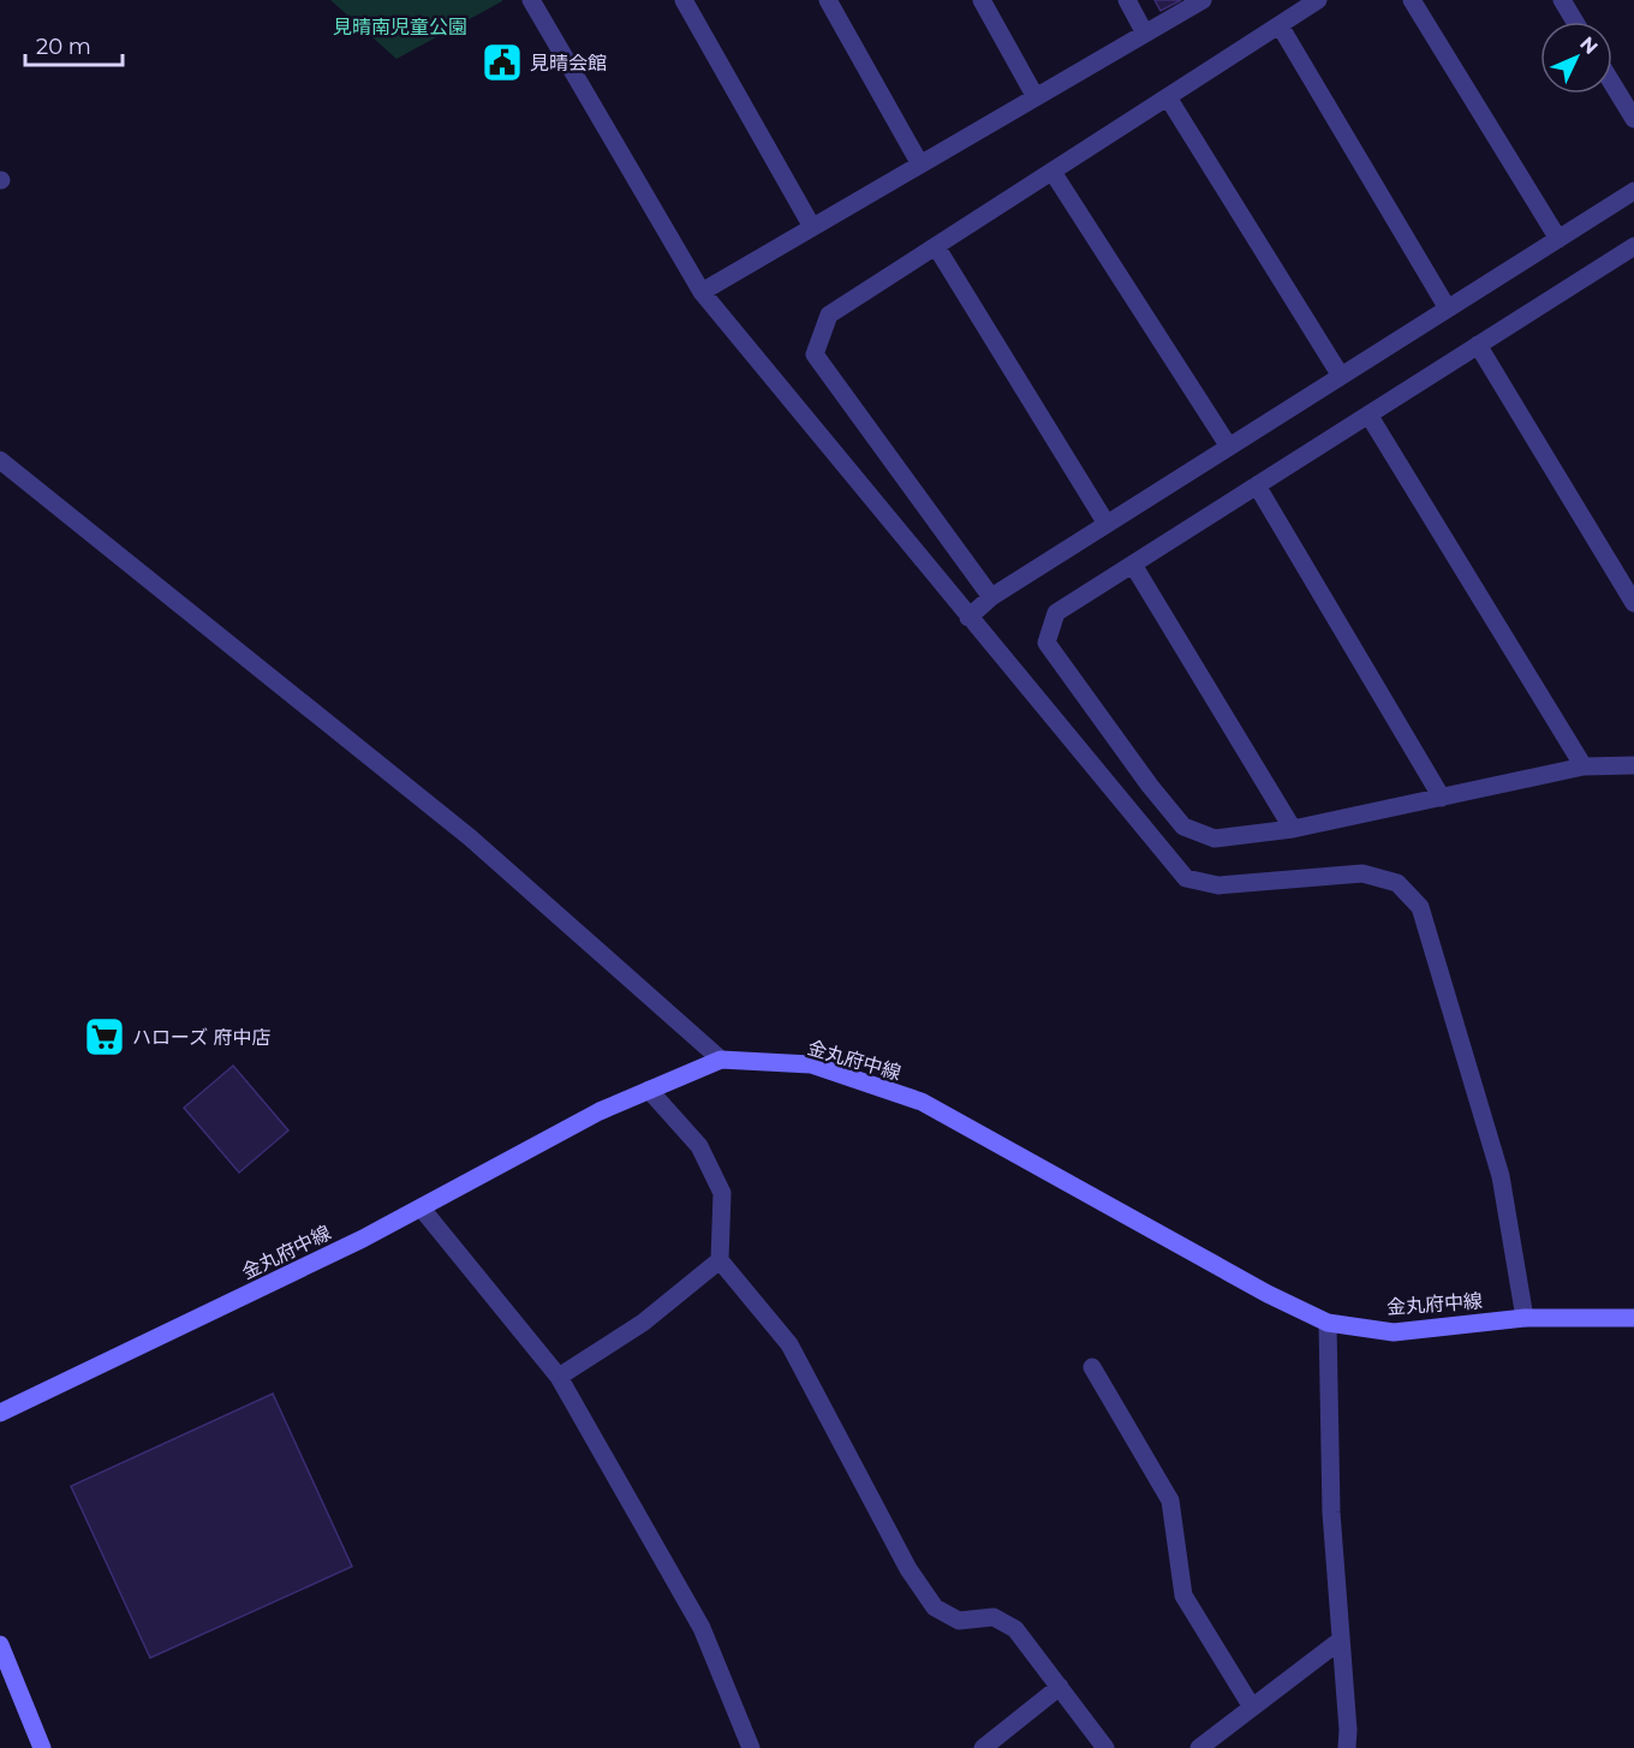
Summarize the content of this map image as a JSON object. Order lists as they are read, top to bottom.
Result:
{
  "streets": {
    "main road": ["金丸府中線"]
  },
  "parks": ["見晴南児童公園"],
  "places": {
    "public building": ["見晴会館"],
    "supermarket": ["ハローズ 府中店"]
  },
  "scale_bar": "20 m",
  "north": "top right"
}
